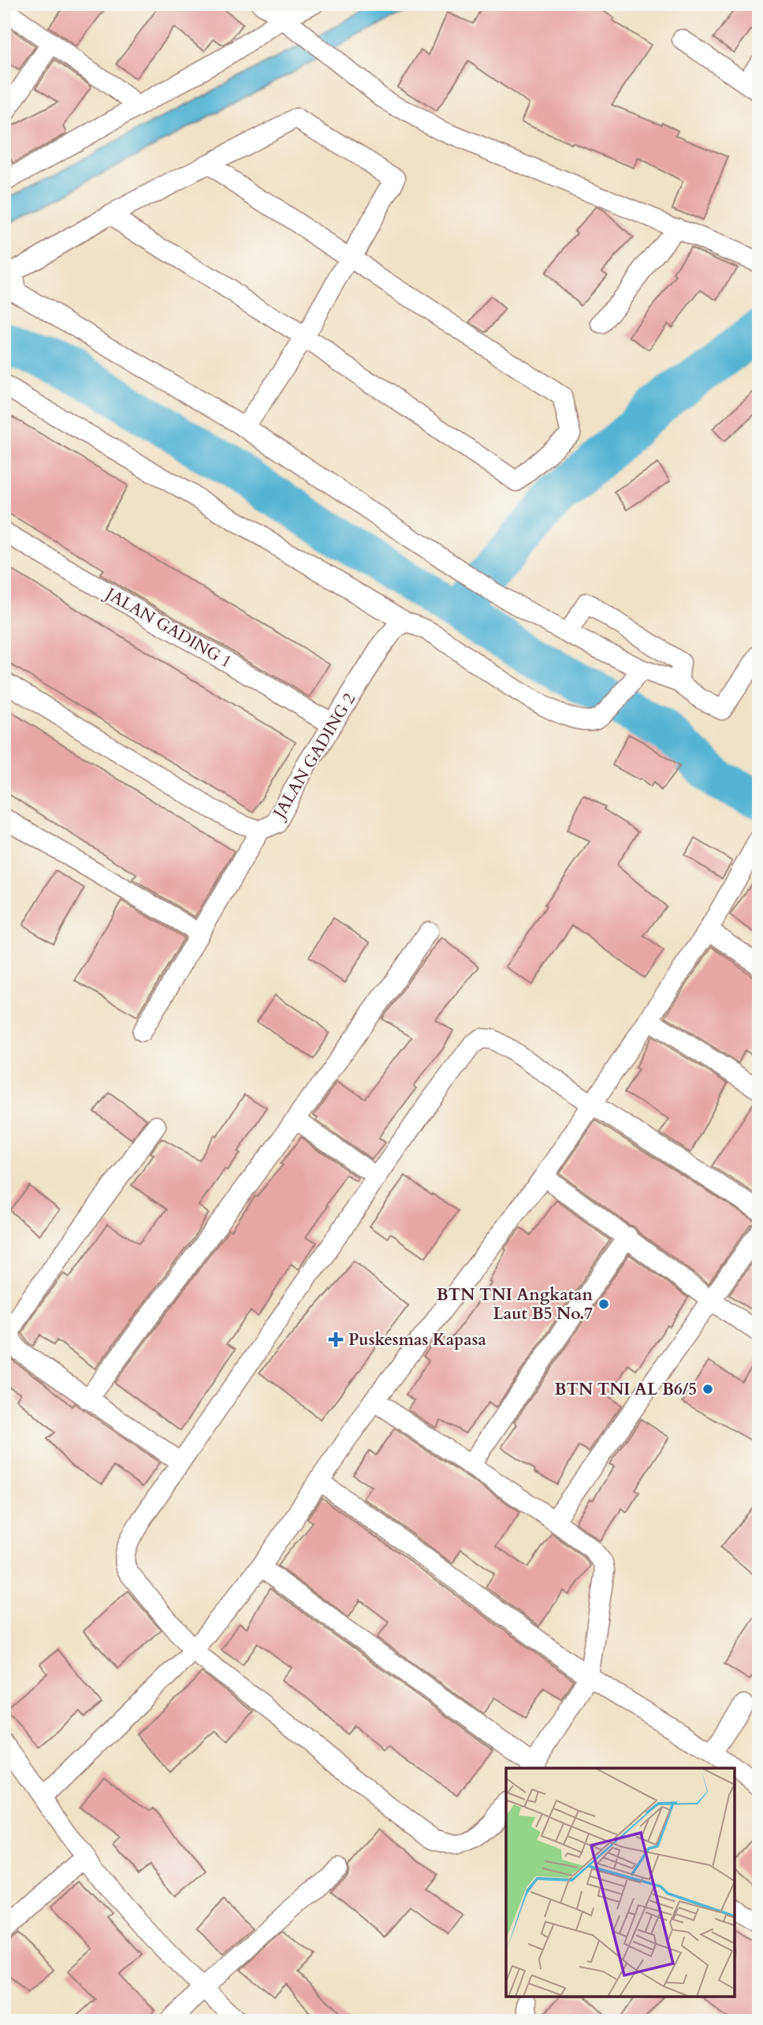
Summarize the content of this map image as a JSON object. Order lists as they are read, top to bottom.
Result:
{
  "streets": {
    "street": ["JALAN GADING 1", "JALAN GADING 2"]
  },
  "crossings": [
    ["JALAN GADING 1", "JALAN GADING 2"]
  ],
  "places": {
    "other": ["BTN TNI Angkatan Laut B5 No.7", "BTN TNI AL B6/5"],
    "health": ["Puskesmas Kapasa"]
  }
}
